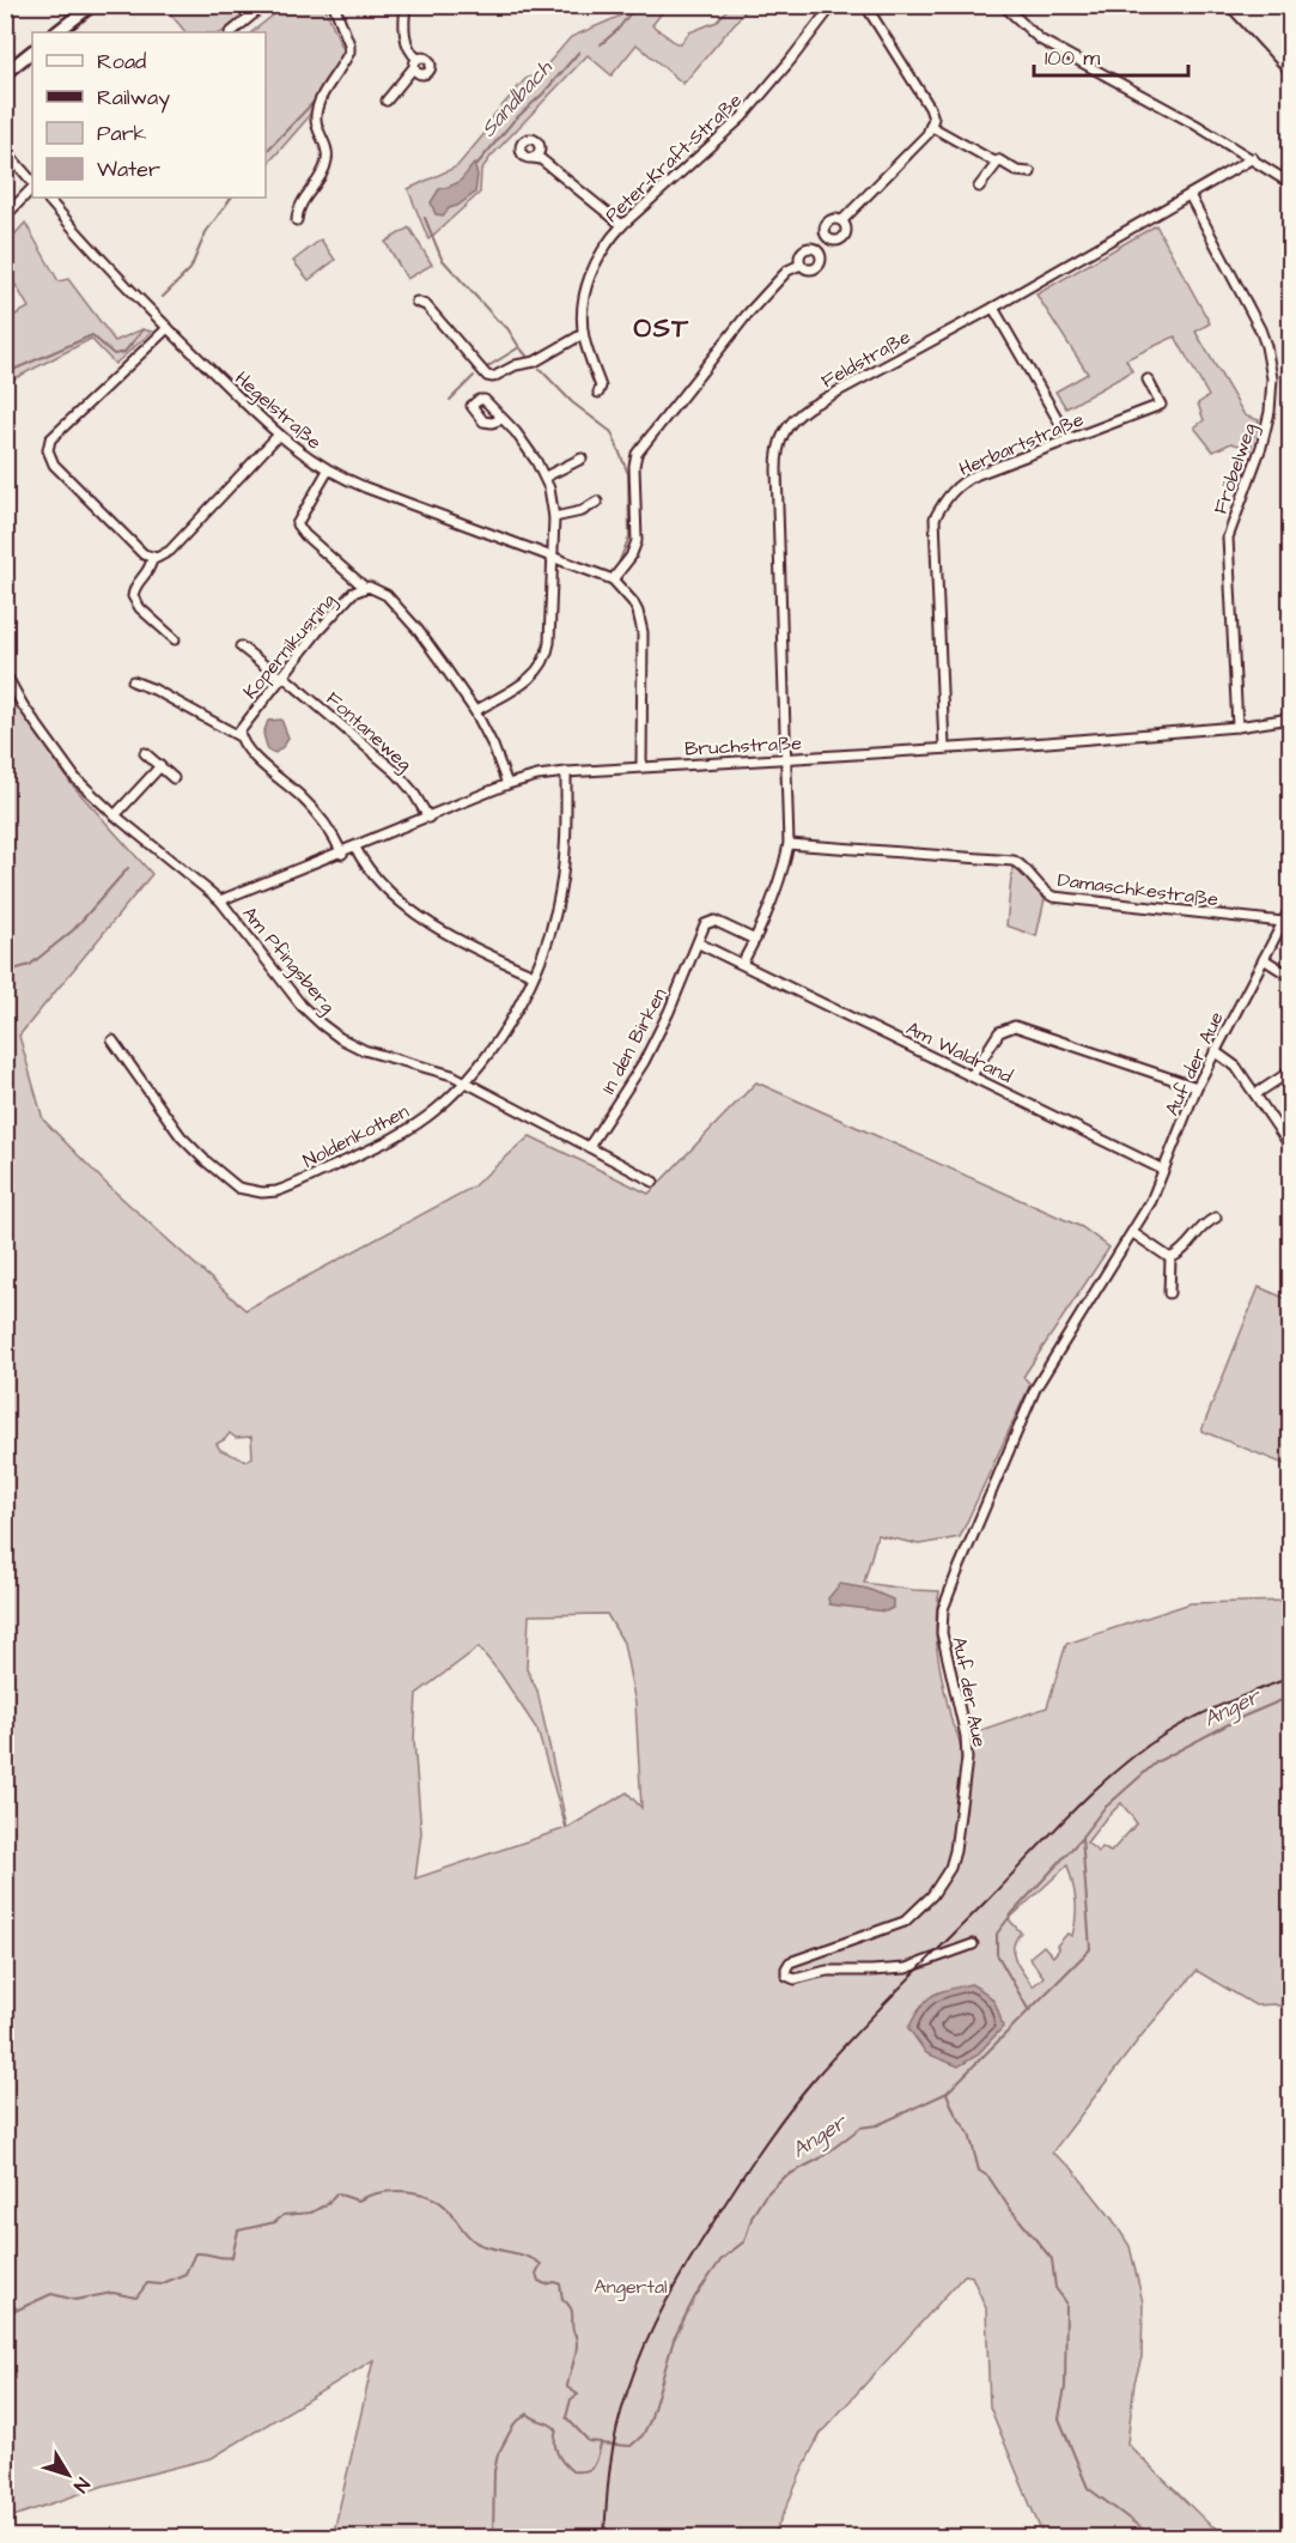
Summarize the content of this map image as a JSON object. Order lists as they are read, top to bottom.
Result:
{
  "streets": {
    "street": [
      "Peter-Kraft-Straße",
      "Feldstraße",
      "Hegelstraße",
      "Herbartstraße",
      "Fröbelweg",
      "Kopernikusring",
      "Fontaneweg",
      "Bruchstraße",
      "Damaschkestraße",
      "Am Pfingsberg",
      "In den Birken",
      "Am Waldrand",
      "Auf der Aue",
      "Noldenkothen"
    ]
  },
  "crossings": [
    ["Feldstraße", "Fröbelweg"],
    ["Feldstraße", "Bruchstraße"],
    ["Herbartstraße", "Bruchstraße"],
    ["Fröbelweg", "Bruchstraße"],
    ["Kopernikusring", "Fontaneweg"],
    ["Kopernikusring", "Bruchstraße"],
    ["Fontaneweg", "Bruchstraße"],
    ["Bruchstraße", "Am Pfingsberg"],
    ["Bruchstraße", "Noldenkothen"],
    ["Damaschkestraße", "Auf der Aue"],
    ["Am Pfingsberg", "Noldenkothen"],
    ["Am Waldrand", "Auf der Aue"]
  ],
  "districts": ["OST"],
  "water": ["Sandbach", "Anger"],
  "parks": ["Angertal"],
  "legend": [
    "Road",
    "Railway",
    "Park",
    "Water"
  ],
  "scale_bar": "100 m",
  "north": "bottom right"
}
